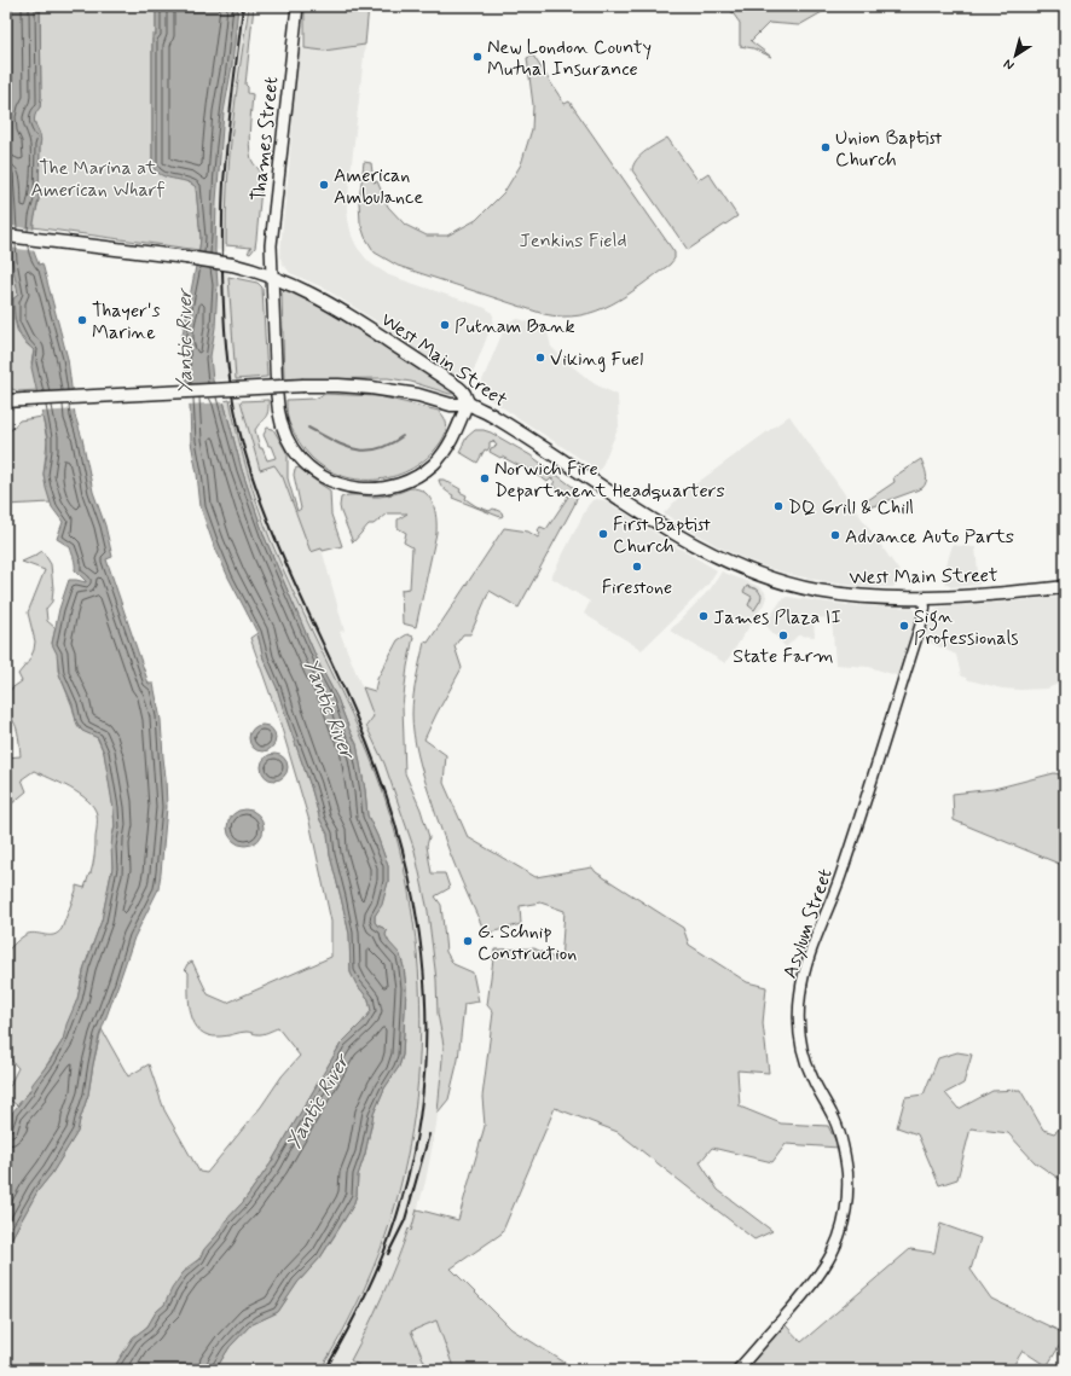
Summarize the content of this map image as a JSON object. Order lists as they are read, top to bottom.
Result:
{
  "streets": {
    "main road": ["Thames Street", "West Main Street"],
    "street": ["Asylum Street"]
  },
  "crossings": [
    ["Thames Street", "West Main Street"],
    ["West Main Street", "Asylum Street"]
  ],
  "water": ["Yantic River"],
  "parks": ["The Marina at American Wharf", "Jenkins Field"],
  "places": [
    "New London County Mutual Insurance",
    "Union Baptist Church",
    "American Ambulance",
    "Thayer's Marine",
    "Putnam Bank",
    "Viking Fuel",
    "Norwich Fire Department Headquarters",
    "DQ Grill & Chill",
    "First Baptist Church",
    "Advance Auto Parts",
    "Firestone",
    "James Plaza II",
    "Sign Professionals",
    "State Farm",
    "G. Schnip Construction"
  ],
  "north": "bottom left"
}
